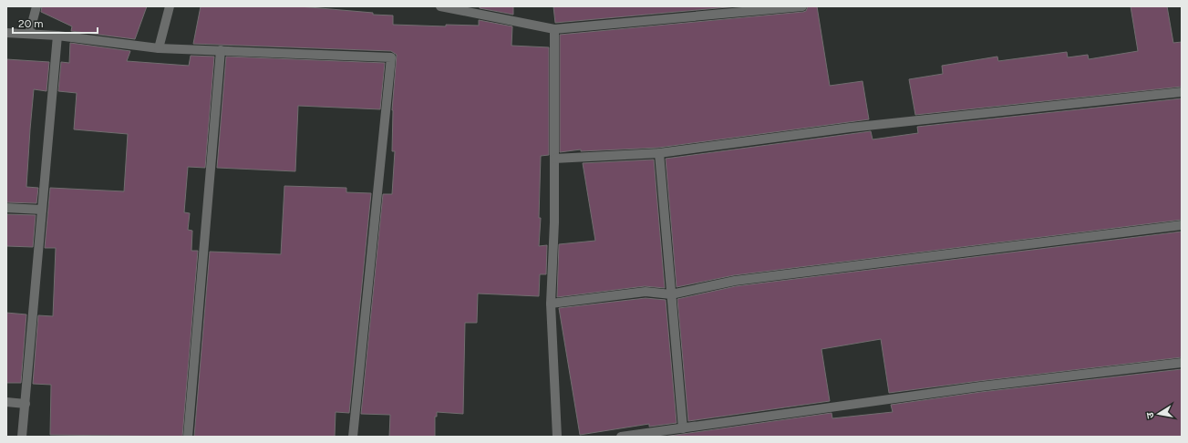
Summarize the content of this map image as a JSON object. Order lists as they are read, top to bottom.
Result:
{
  "scale_bar": "20 m",
  "north": "left"
}
